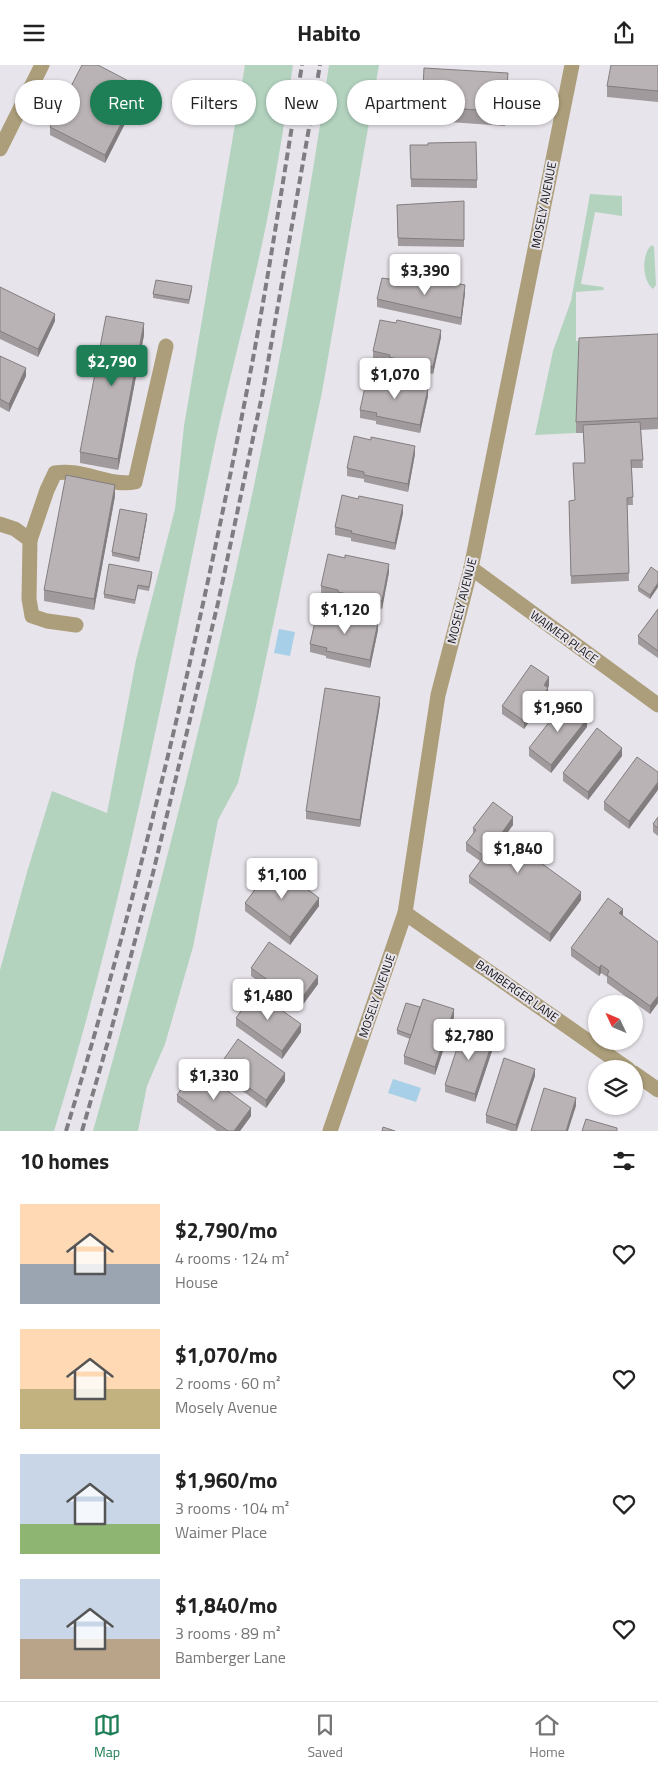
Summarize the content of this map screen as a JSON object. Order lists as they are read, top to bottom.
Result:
{
  "streets": {
    "street": ["MOSELY AVENUE", "WAIMER PLACE", "BAMBERGER LANE"]
  },
  "crossings": [
    ["MOSELY AVENUE", "WAIMER PLACE"],
    ["MOSELY AVENUE", "BAMBERGER LANE"]
  ],
  "north": "top left",
  "page": {
    "header": "Habito",
    "chip": [
      "Buy",
      "Rent",
      "Filters",
      "New",
      "Apartment",
      "House"
    ],
    "price": [
      "$3,390",
      "$2,790",
      "$1,070",
      "$1,120",
      "$1,960",
      "$1,840",
      "$1,100",
      "$1,480",
      "$2,780",
      "$1,330"
    ],
    "heading": "10 homes",
    "list": [
      {
        "name": "$2,790/mo",
        "note": "4 rooms · 124 m² · House"
      },
      {
        "name": "$1,070/mo",
        "note": "2 rooms · 60 m² · Mosely Avenue"
      },
      {
        "name": "$1,960/mo",
        "note": "3 rooms · 104 m² · Waimer Place"
      },
      {
        "name": "$1,840/mo",
        "note": "3 rooms · 89 m² · Bamberger Lane"
      }
    ],
    "tabs": ["Map", "Saved", "Home"]
  }
}
